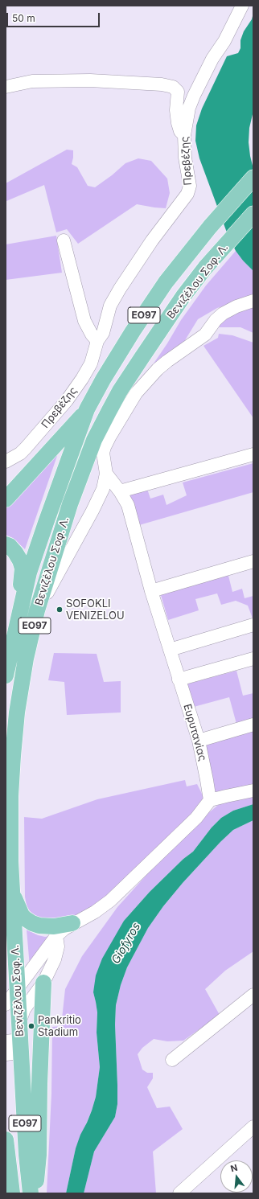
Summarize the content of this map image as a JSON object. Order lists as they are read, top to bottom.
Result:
{
  "streets": {
    "main road": ["Βενιζέλου Σοφ. Λ.", "ΕΟ97"],
    "street": ["Πρεβέζης", "Ευρυτανίας"]
  },
  "water": ["Giofyros"],
  "places": ["SOFOKLI VENIZELOU", "Pankritio Stadium"],
  "scale_bar": "50 m",
  "north": "top"
}
